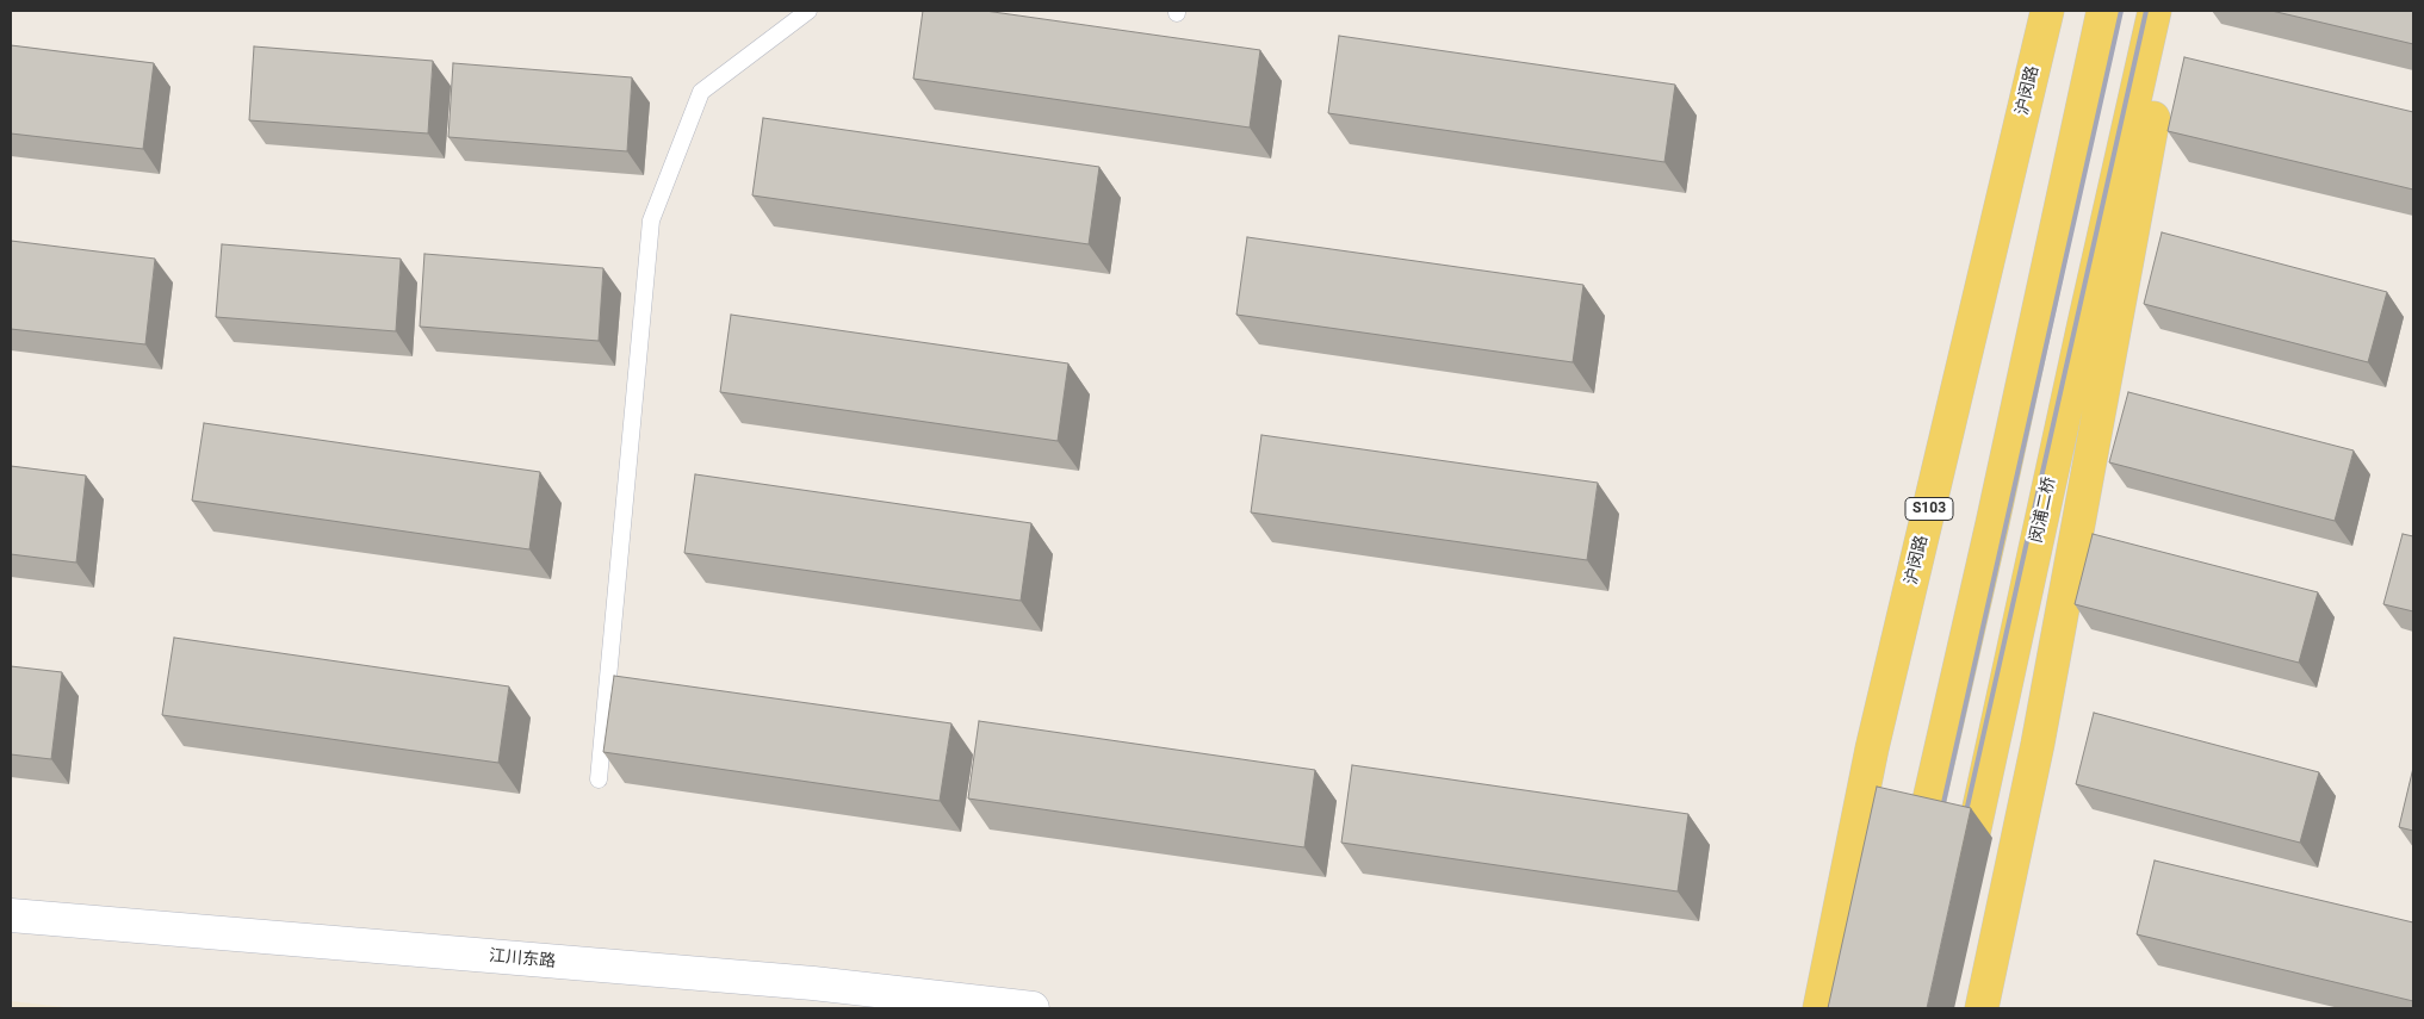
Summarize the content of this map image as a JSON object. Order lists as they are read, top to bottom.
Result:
{
  "streets": {
    "main road": [
      "沪闵路",
      "S103",
      "闵浦二桥",
      "江川东路"
    ]
  }
}
